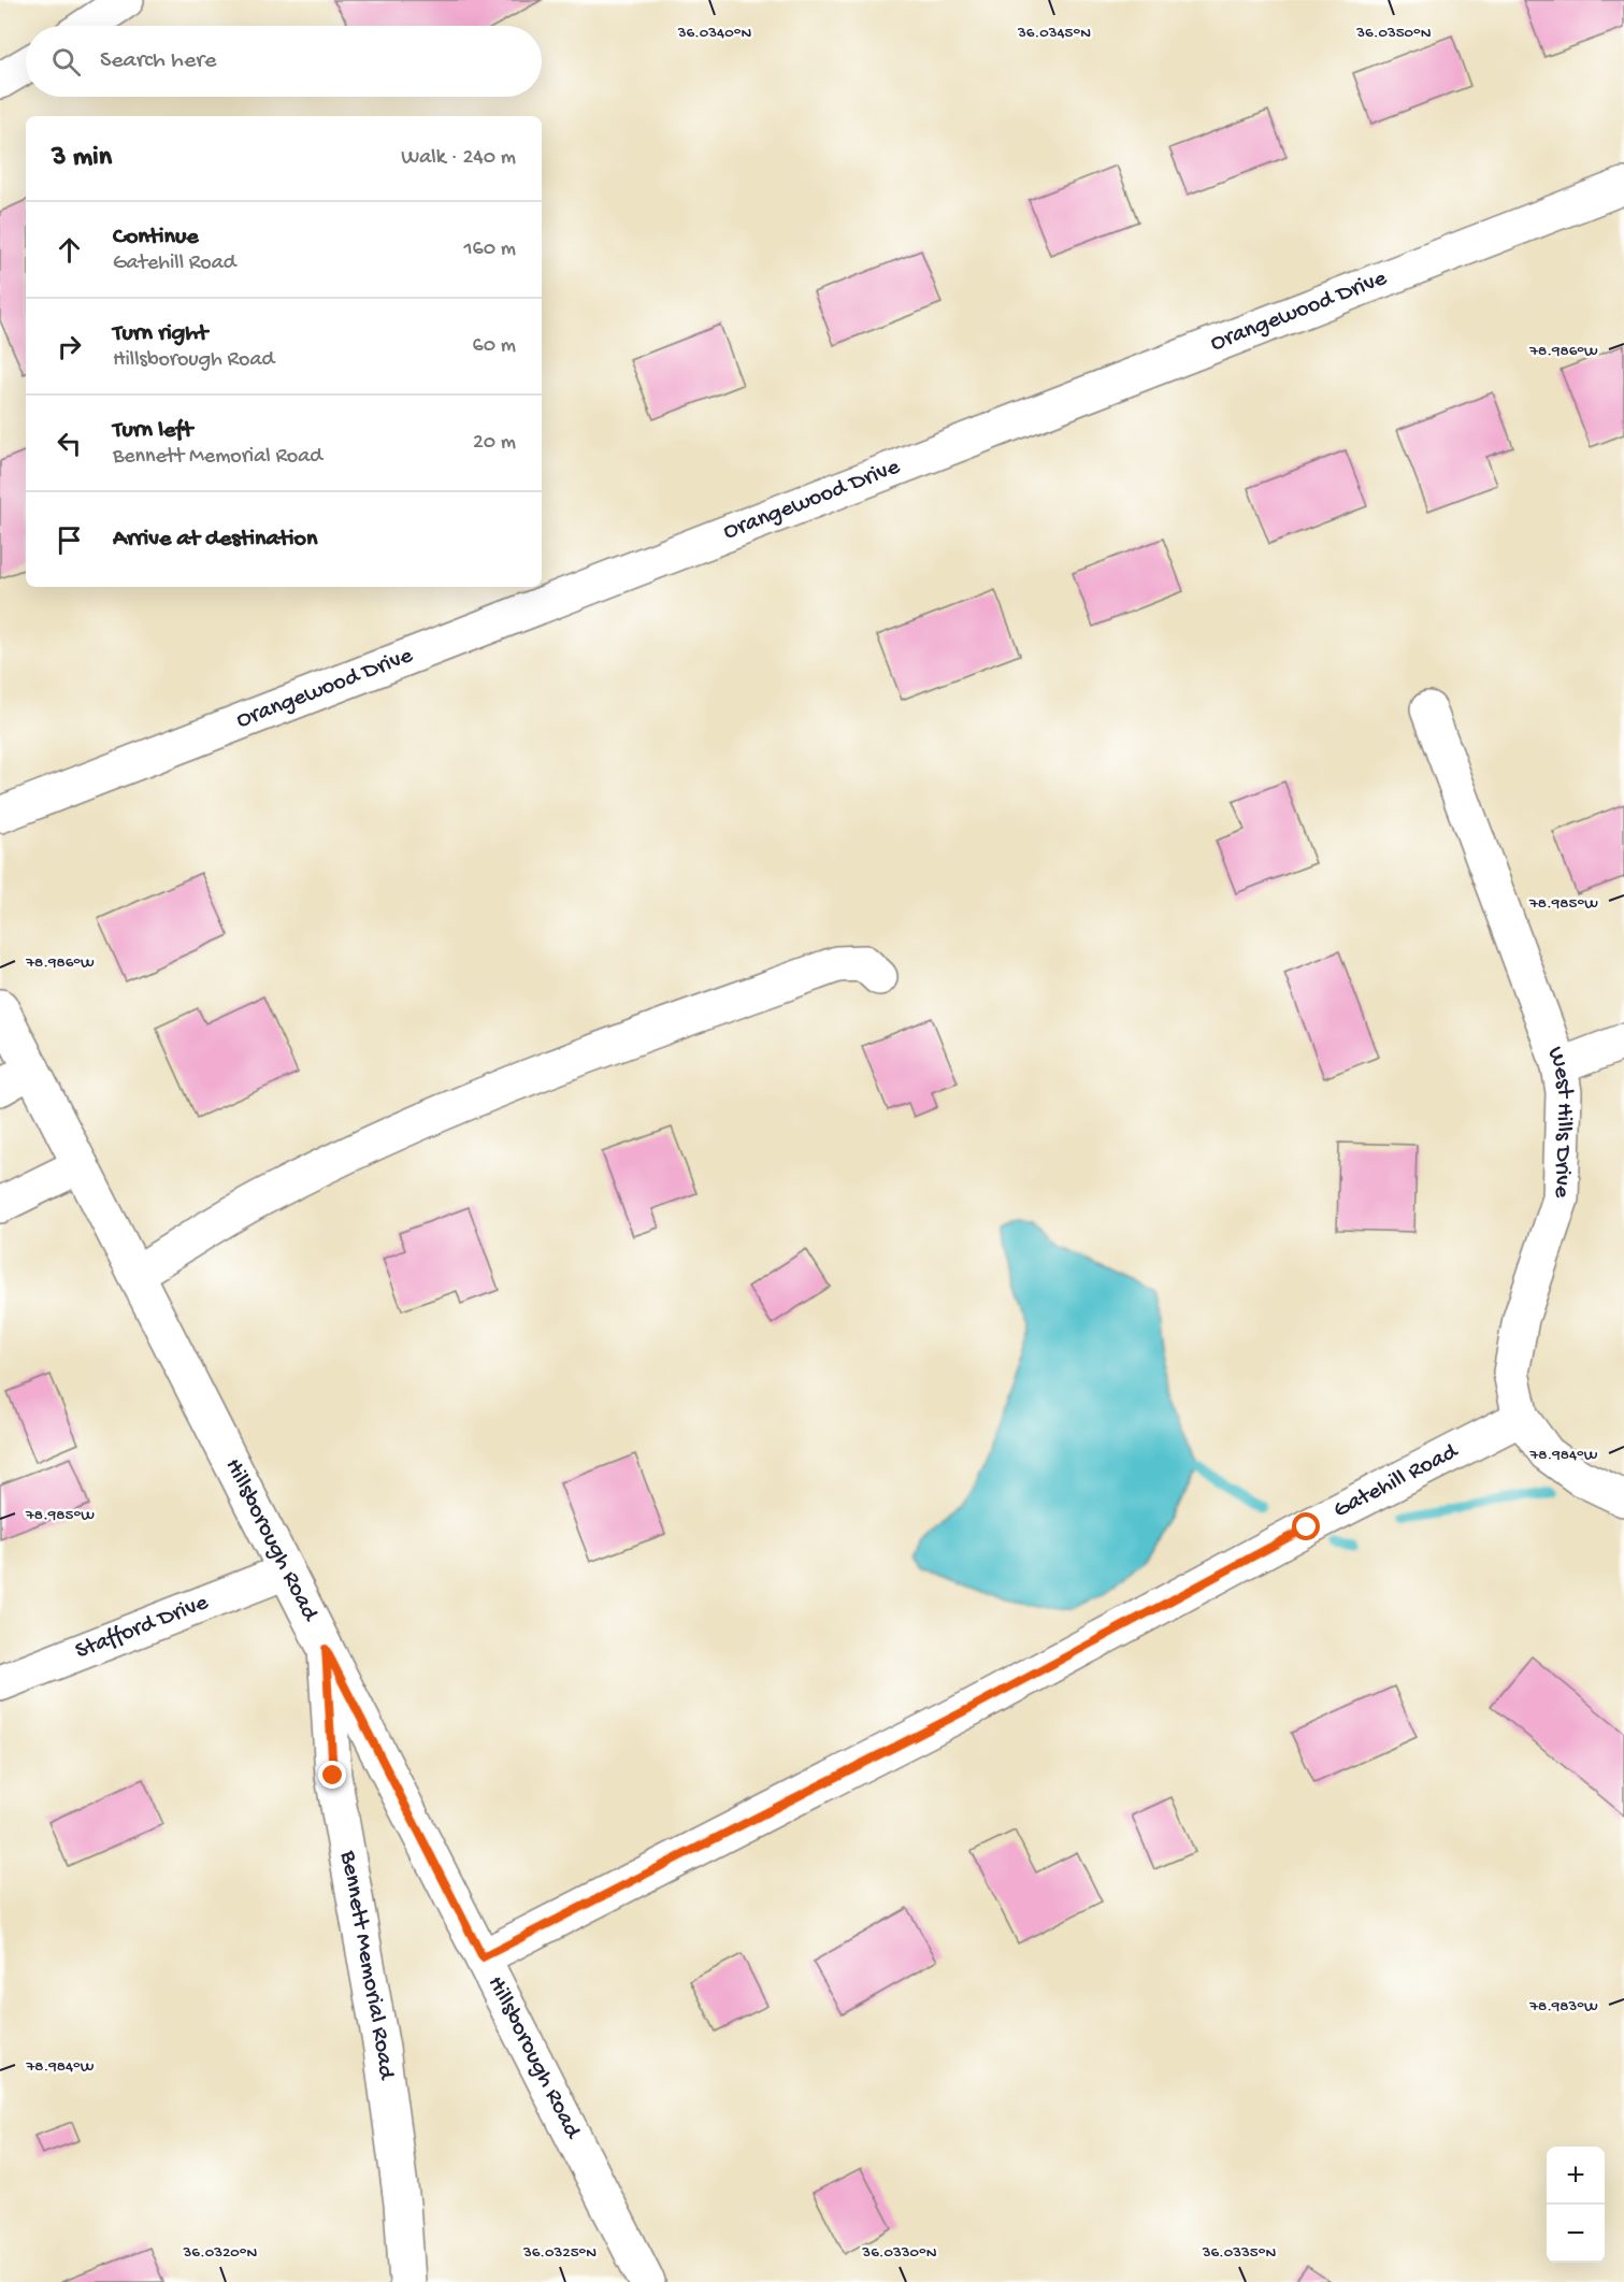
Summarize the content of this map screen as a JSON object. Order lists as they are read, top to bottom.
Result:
{
  "streets": {
    "street": [
      "Orangewood Drive",
      "West Hills Drive",
      "Gatehill Road",
      "Hillsborough Road",
      "Stafford Drive",
      "Bennett Memorial Road"
    ]
  },
  "crossings": [
    ["West Hills Drive", "Gatehill Road"],
    ["Gatehill Road", "Hillsborough Road"],
    ["Hillsborough Road", "Stafford Drive"],
    ["Hillsborough Road", "Bennett Memorial Road"]
  ],
  "page": {
    "search": "Search here",
    "heading": ["3 min", "Walk · 240 m"],
    "list": [
      ["Continue", "Gatehill Road", "160 m"],
      ["Turn right", "Hillsborough Road", "60 m"],
      ["Turn left", "Bennett Memorial Road", "20 m"],
      "Arrive at destination"
    ],
    "map_buttons": ["+", "−"]
  },
  "coordinates": [
    "36.0345°N",
    "36.0340°N",
    "36.0350°N",
    "78.986°W",
    "78.985°W",
    "78.984°W",
    "78.983°W",
    "36.0320°N",
    "36.0325°N",
    "36.0330°N",
    "36.0335°N"
  ]
}
